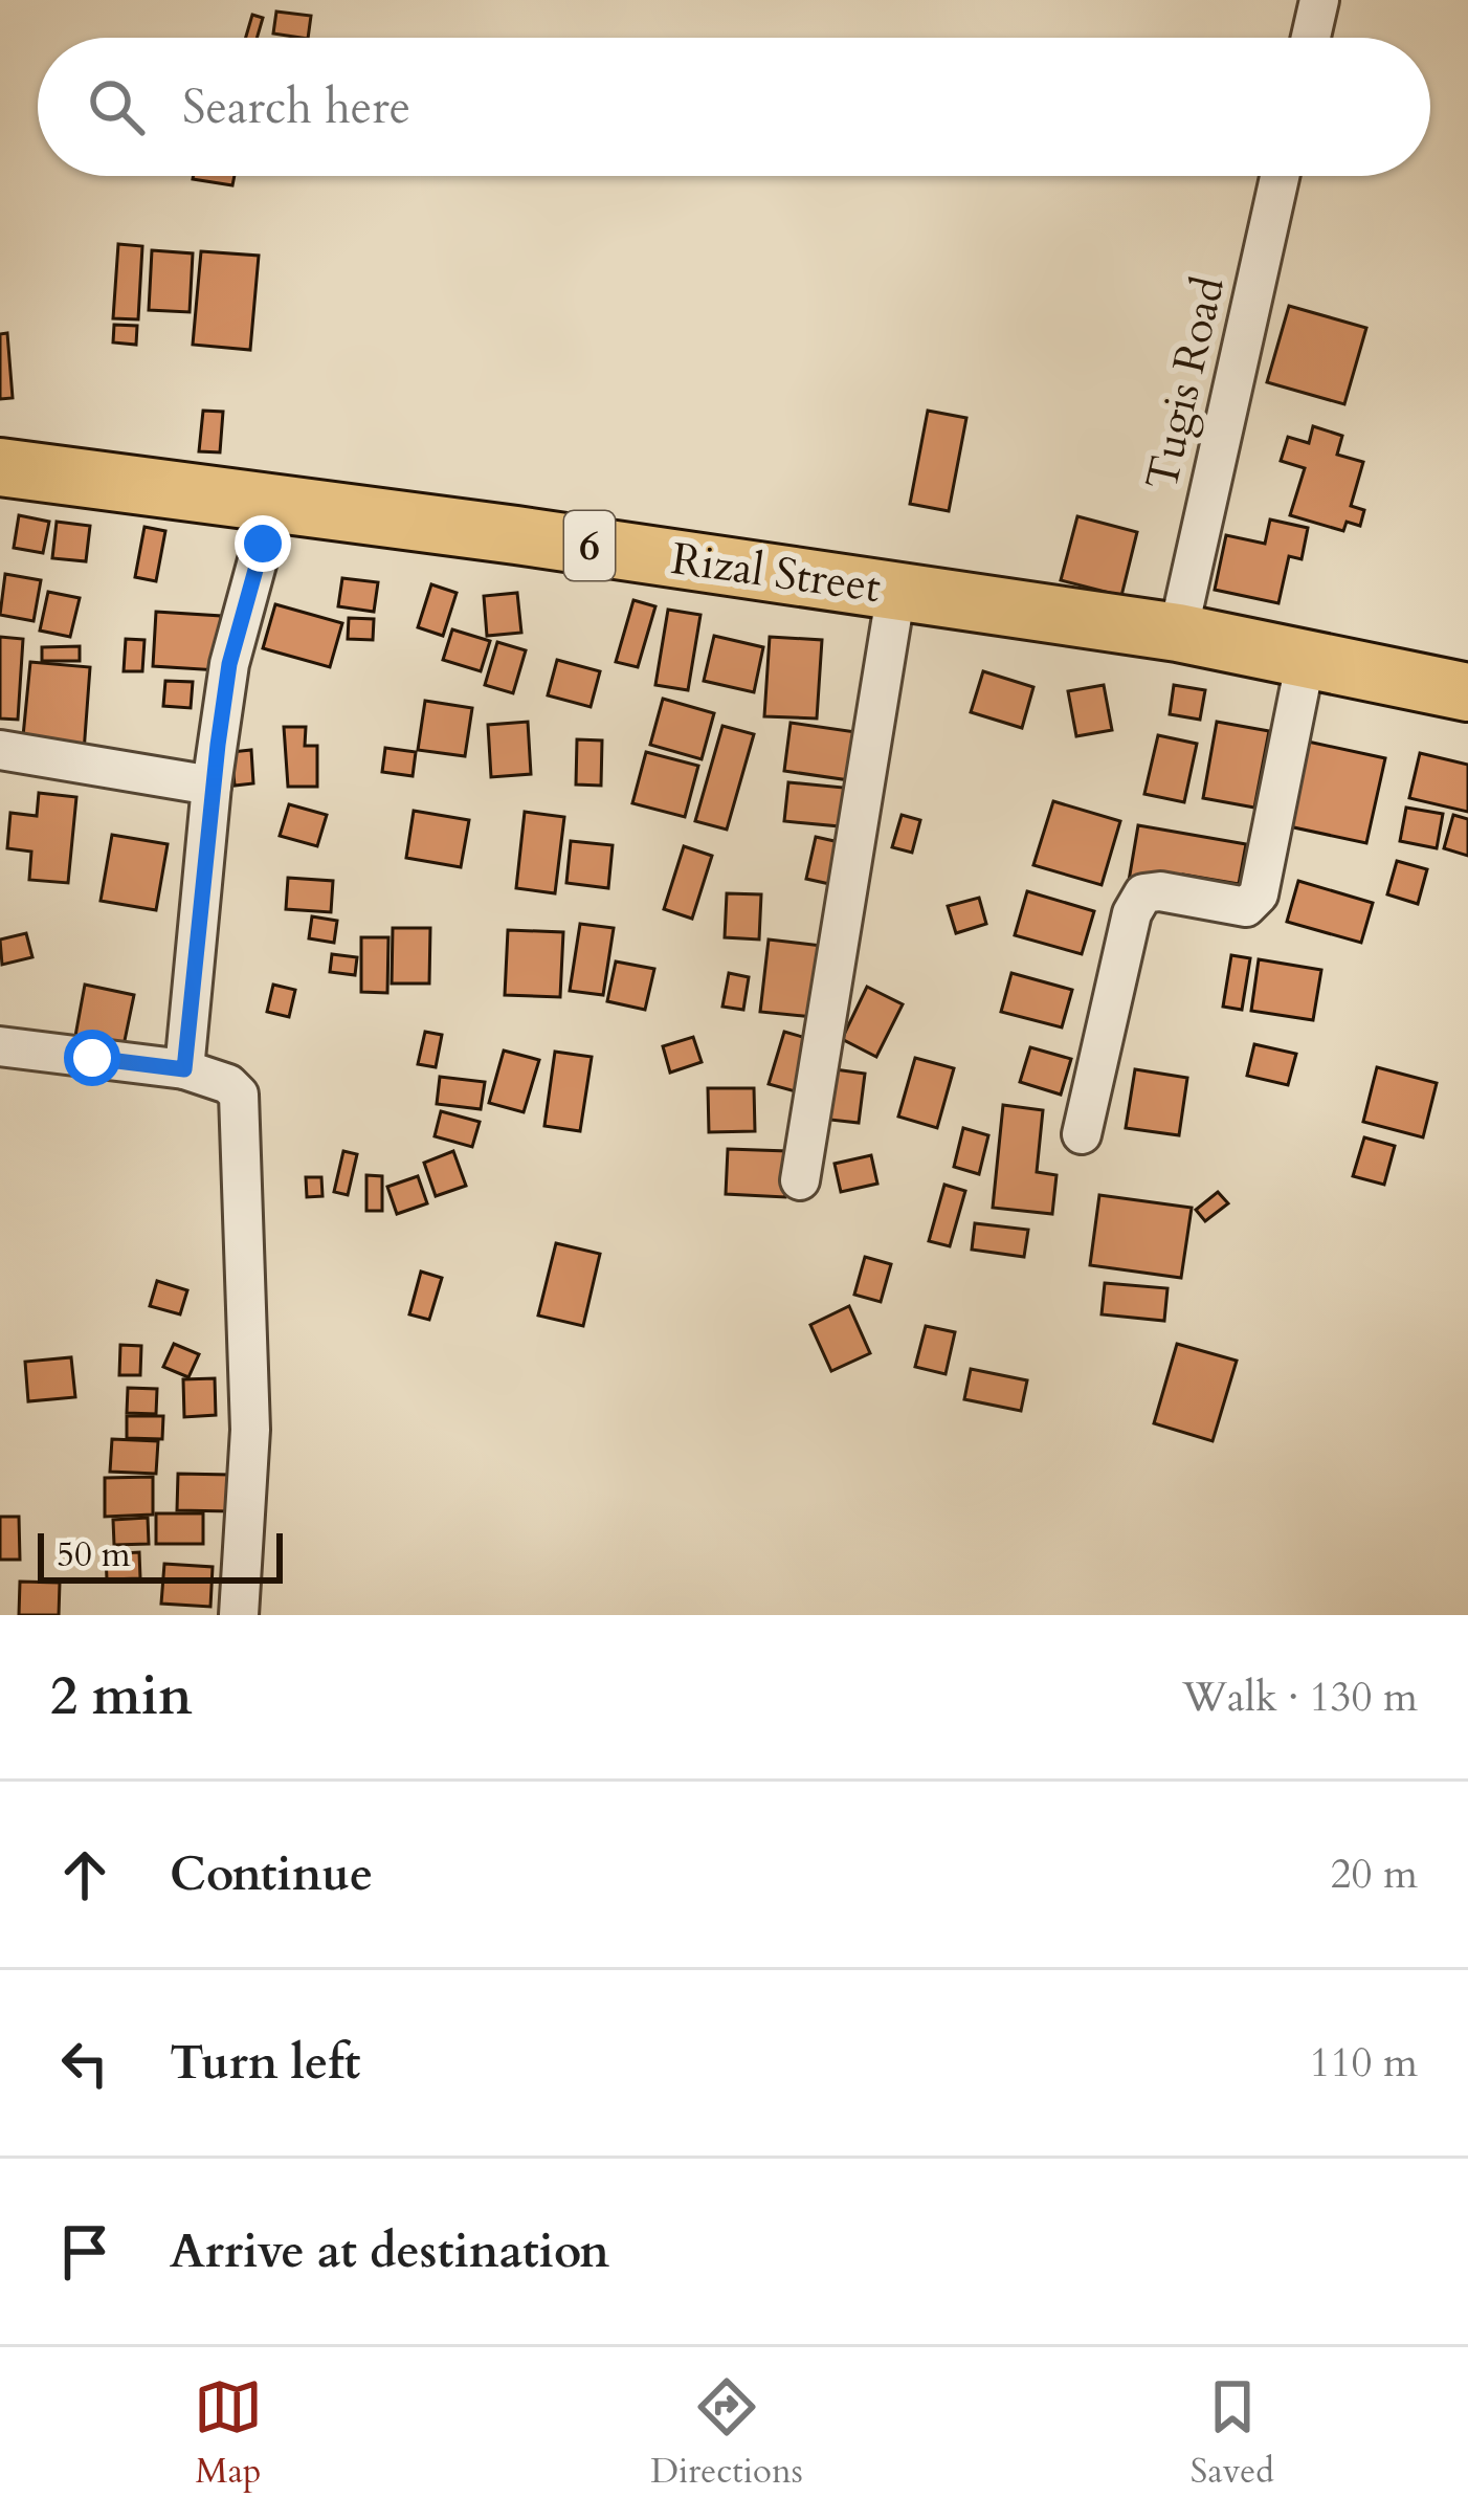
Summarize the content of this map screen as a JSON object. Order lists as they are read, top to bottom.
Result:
{
  "streets": {
    "highway": ["6", "Rizal Street"],
    "street": ["Tugis Road"]
  },
  "crossings": [
    ["Tugis Road", "6"],
    ["Tugis Road", "Rizal Street"],
    ["6", "Rizal Street"]
  ],
  "scale_bar": "50 m",
  "page": {
    "search": "Search here",
    "scale": "50 m",
    "heading": ["2 min", "Walk · 130 m"],
    "list": [
      ["Continue", "20 m"],
      ["Turn left", "110 m"],
      "Arrive at destination"
    ],
    "nav": ["Map", "Directions", "Saved"]
  }
}
